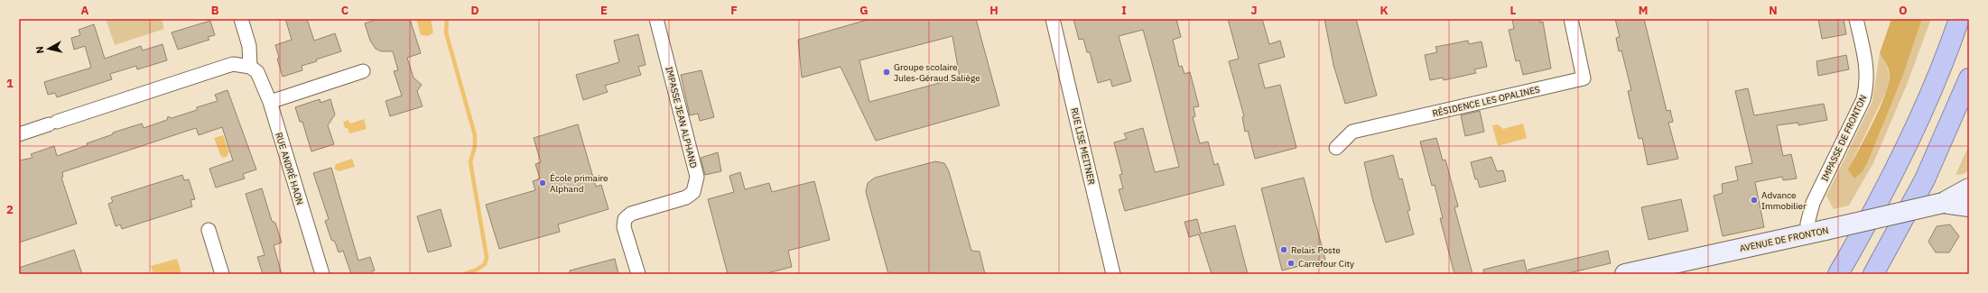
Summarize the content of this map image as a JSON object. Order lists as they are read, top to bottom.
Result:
{
  "streets": {
    "main road": ["AVENUE DE FRONTON"],
    "street": [
      "RÉSIDENCE LES OPALINES",
      "IMPASSE JEAN ALPHAND",
      "IMPASSE DE FRONTON",
      "RUE LISE MEITNER",
      "RUE ANDRÉ HAON"
    ]
  },
  "crossings": [
    ["IMPASSE DE FRONTON", "AVENUE DE FRONTON"]
  ],
  "places": [
    "Groupe scolaire Jules-Géraud Saliège",
    "École primaire Alphand",
    "Advance Immobilier",
    "Relais Poste",
    "Carrefour City"
  ],
  "north": "left",
  "grid": {
    "columns": [
      "A",
      "B",
      "C",
      "D",
      "E",
      "F",
      "G",
      "H",
      "I",
      "J",
      "K",
      "L",
      "M",
      "N",
      "O"
    ],
    "rows": ["1", "2"]
  }
}
